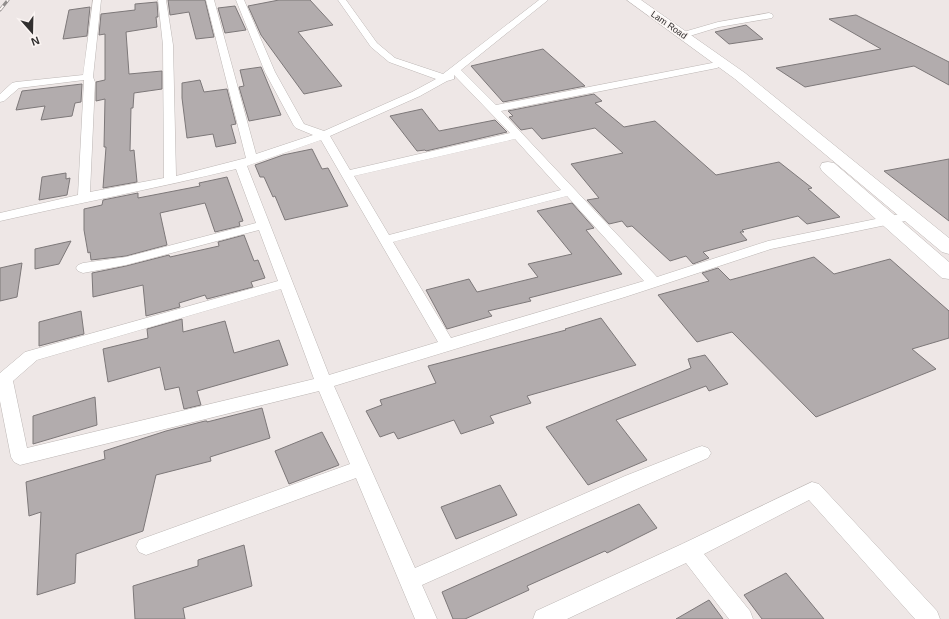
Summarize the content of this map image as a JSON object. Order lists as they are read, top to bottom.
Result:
{
  "streets": {
    "main road": ["Lam Road"]
  },
  "north": "bottom"
}
